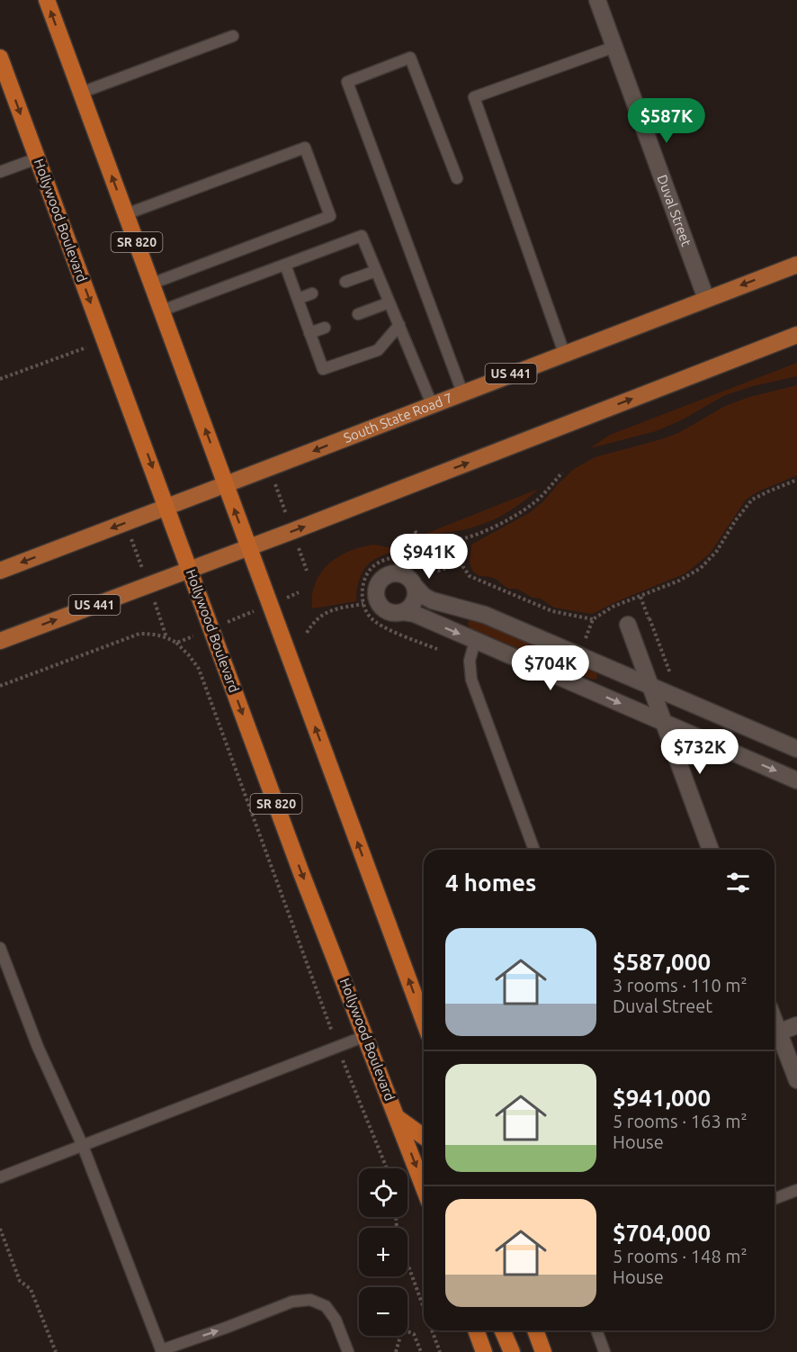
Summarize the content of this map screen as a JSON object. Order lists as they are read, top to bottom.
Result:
{
  "streets": {
    "highway": ["Hollywood Boulevard", "SR 820"],
    "main road": ["US 441", "South State Road 7"],
    "street": ["Duval Street"]
  },
  "crossings": [
    ["Duval Street", "South State Road 7"],
    ["Hollywood Boulevard", "US 441"],
    ["Hollywood Boulevard", "South State Road 7"],
    ["SR 820", "US 441"],
    ["SR 820", "South State Road 7"]
  ],
  "page": {
    "price": [
      "$587K",
      "$941K",
      "$704K",
      "$732K"
    ],
    "heading": "4 homes",
    "list": [
      {
        "name": "$587,000",
        "note": "3 rooms · 110 m² · Duval Street"
      },
      {
        "name": "$941,000",
        "note": "5 rooms · 163 m² · House"
      },
      {
        "name": "$704,000",
        "note": "5 rooms · 148 m² · House"
      }
    ],
    "map_buttons": ["+", "−"]
  }
}
